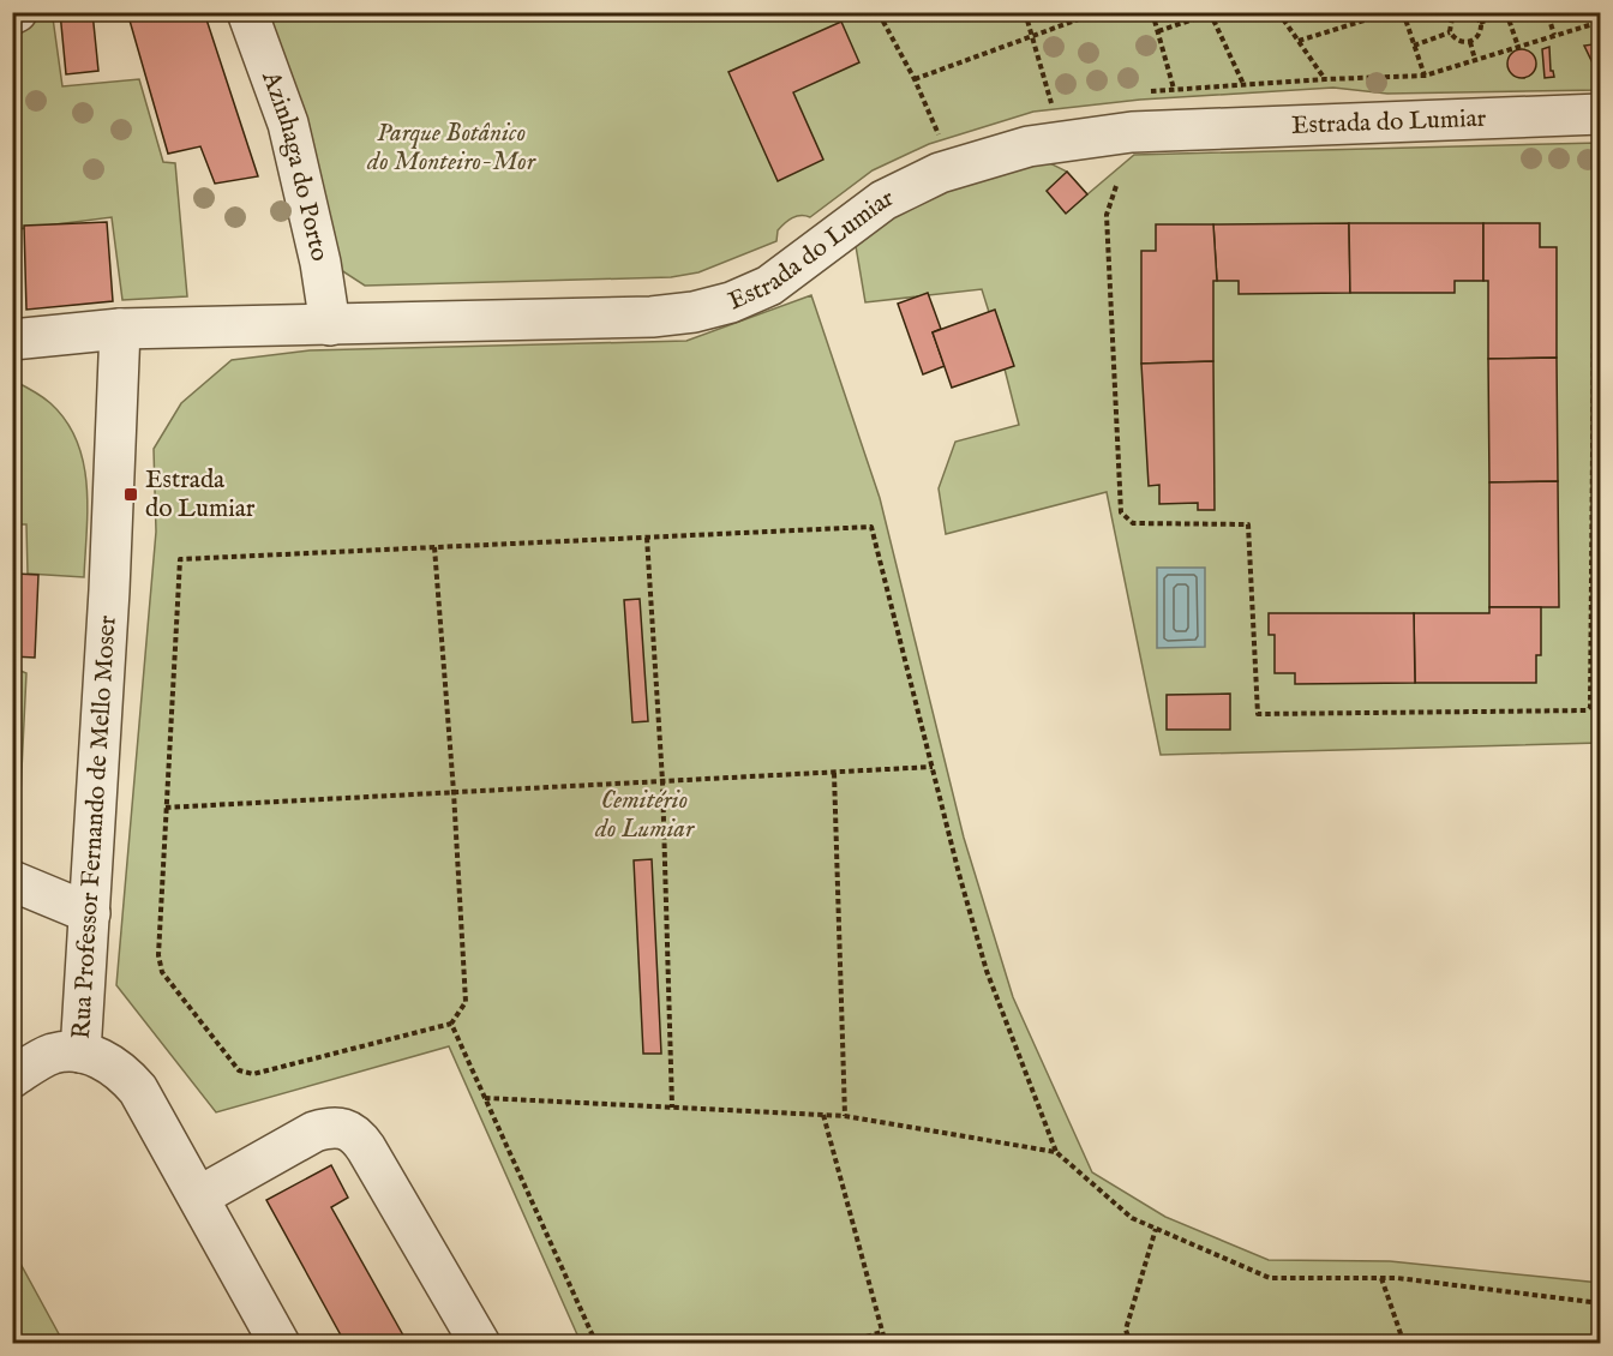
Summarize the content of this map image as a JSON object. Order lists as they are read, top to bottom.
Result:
{
  "streets": {
    "street": ["Estrada do Lumiar", "Azinhaga do Porto", "Rua Professor Fernando de Mello Moser"]
  },
  "crossings": [
    ["Estrada do Lumiar", "Azinhaga do Porto"],
    ["Estrada do Lumiar", "Rua Professor Fernando de Mello Moser"]
  ],
  "parks": ["Parque Botânico do Monteiro-Mor", "Cemitério do Lumiar"],
  "places": {
    "transit": ["Estrada do Lumiar"]
  }
}
